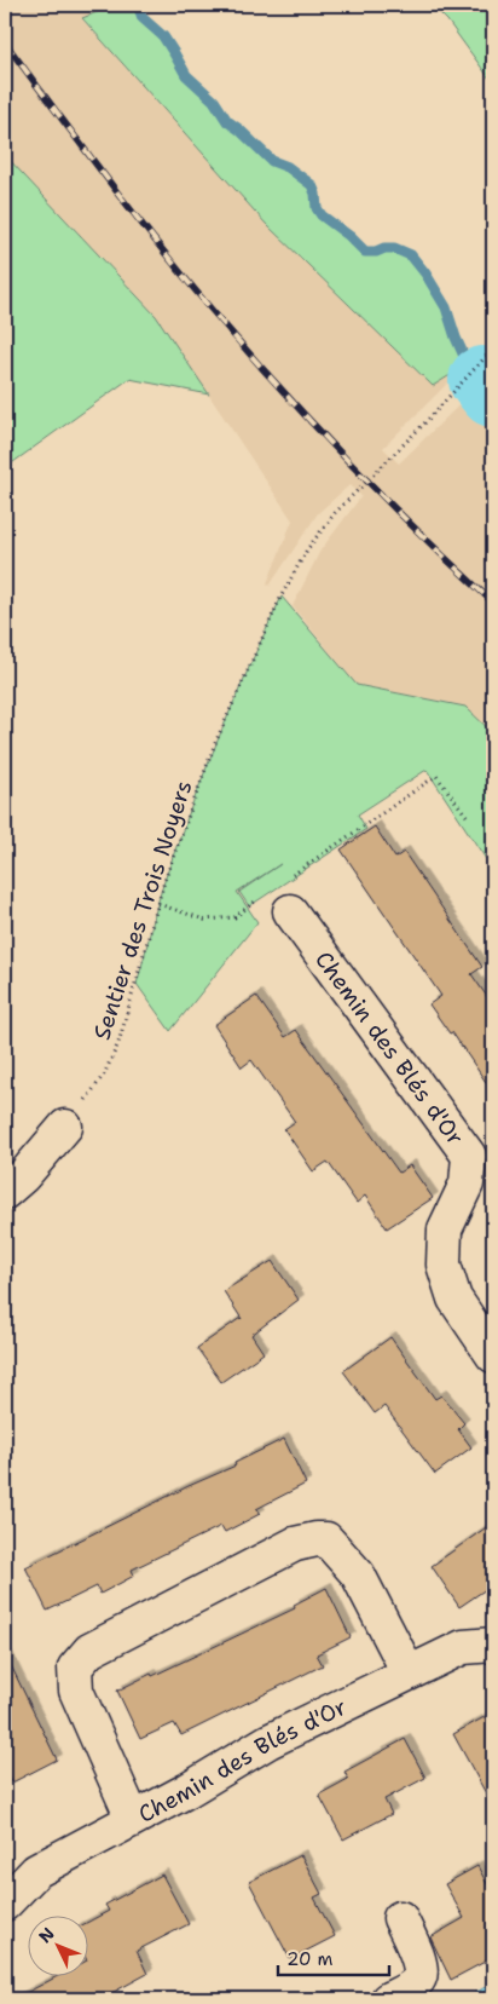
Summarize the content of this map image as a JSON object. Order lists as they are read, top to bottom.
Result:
{
  "streets": {
    "street": ["Chemin des Blés d'Or"],
    "path": ["Sentier des Trois Noyers"]
  },
  "scale_bar": "20 m",
  "north": "top left"
}
